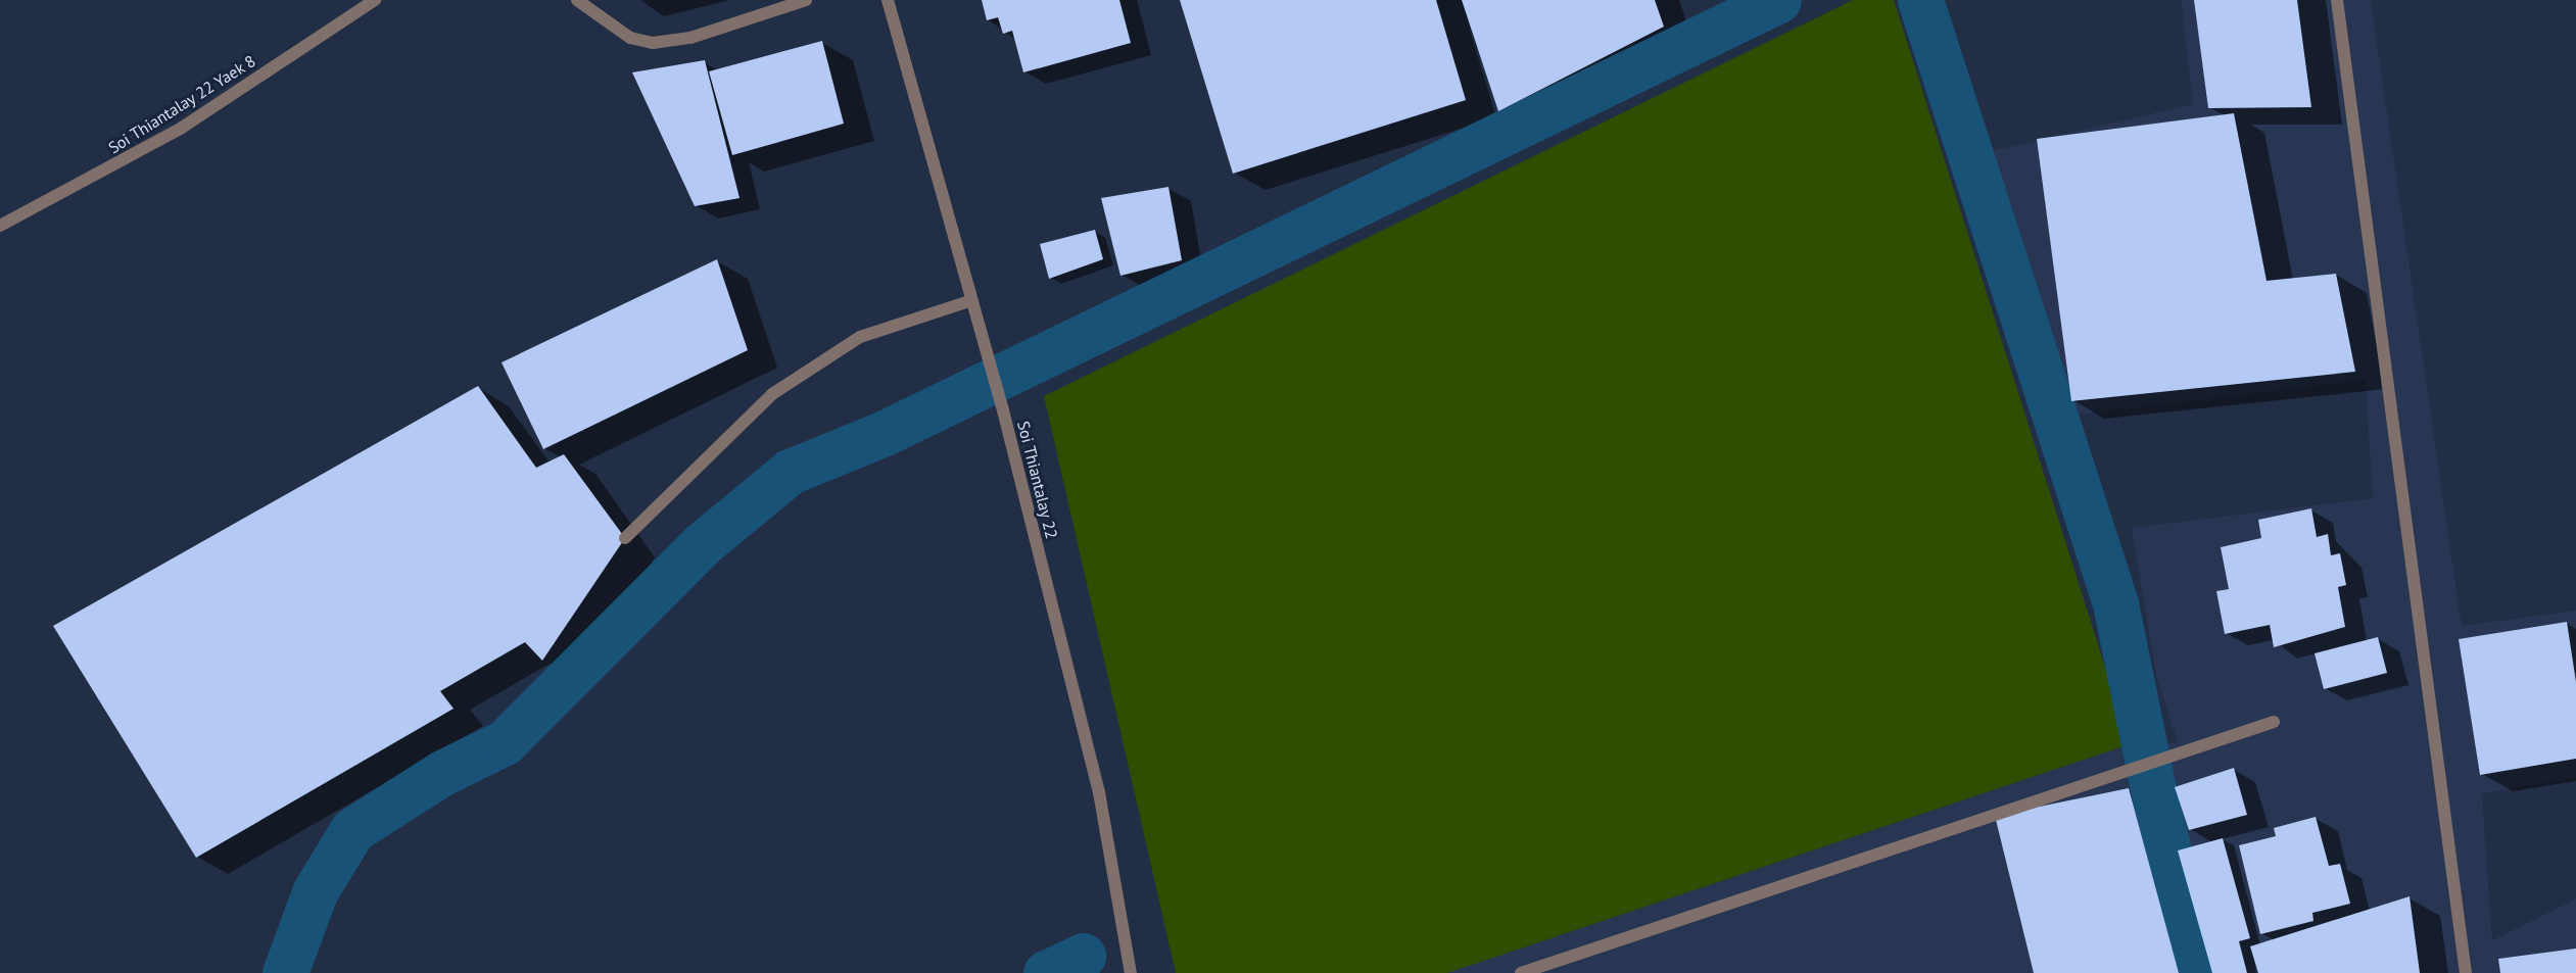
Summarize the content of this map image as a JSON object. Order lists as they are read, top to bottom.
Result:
{
  "streets": {
    "street": ["Soi Thiantalay 22 Yaek 8", "Soi Thiantalay 22"]
  }
}
